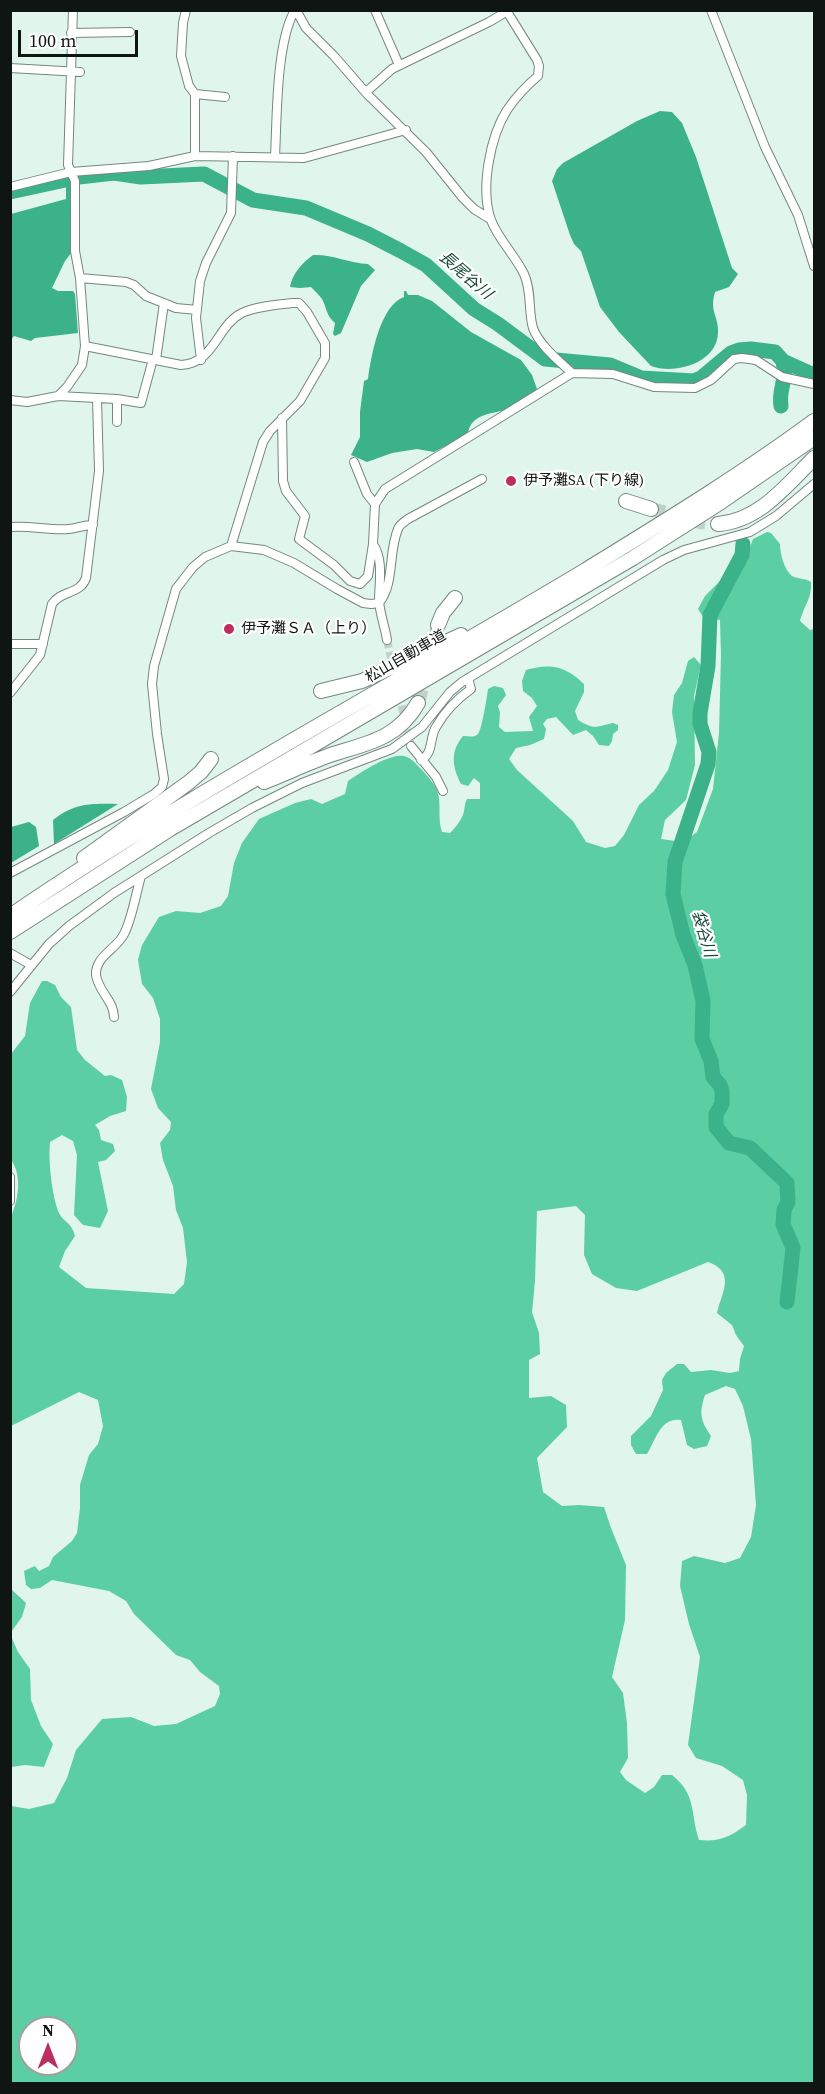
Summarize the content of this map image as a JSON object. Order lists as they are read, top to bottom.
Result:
{
  "streets": {
    "highway": ["松山自動車道"]
  },
  "water": ["長尾谷川", "袋谷川"],
  "places": ["伊予灘SA (下り線)", "伊予灘ＳＡ（上り）"],
  "scale_bar": "100 m",
  "north": "top"
}
